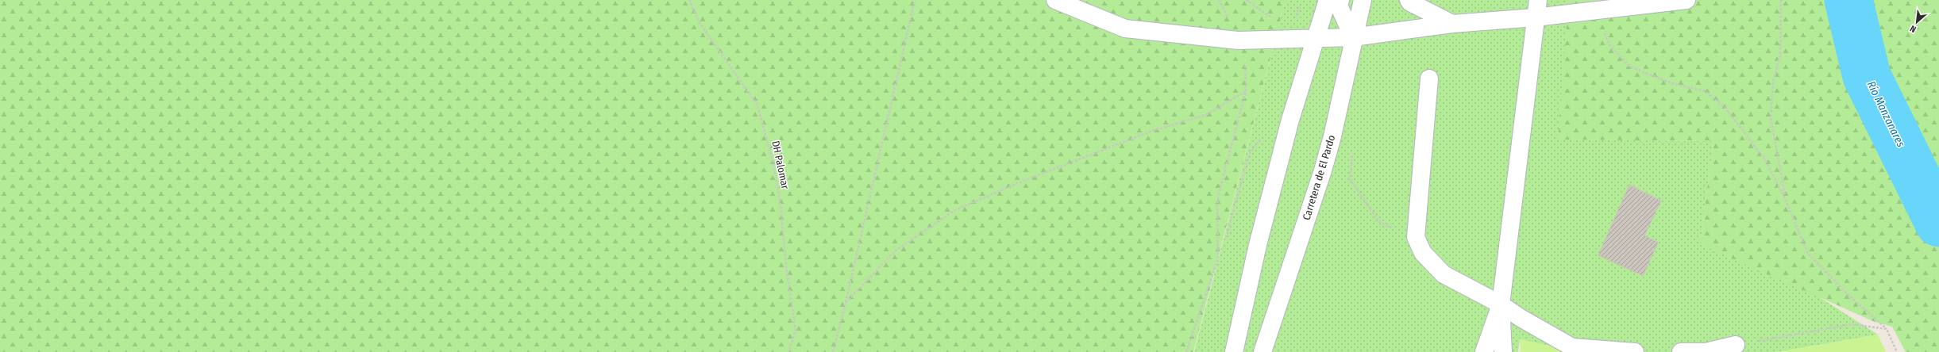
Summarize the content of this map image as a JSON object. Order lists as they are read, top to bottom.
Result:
{
  "streets": {
    "street": ["Carretera de El Pardo"],
    "path": ["DH Palomar"]
  },
  "water": ["Río Manzanares"],
  "north": "bottom left"
}
